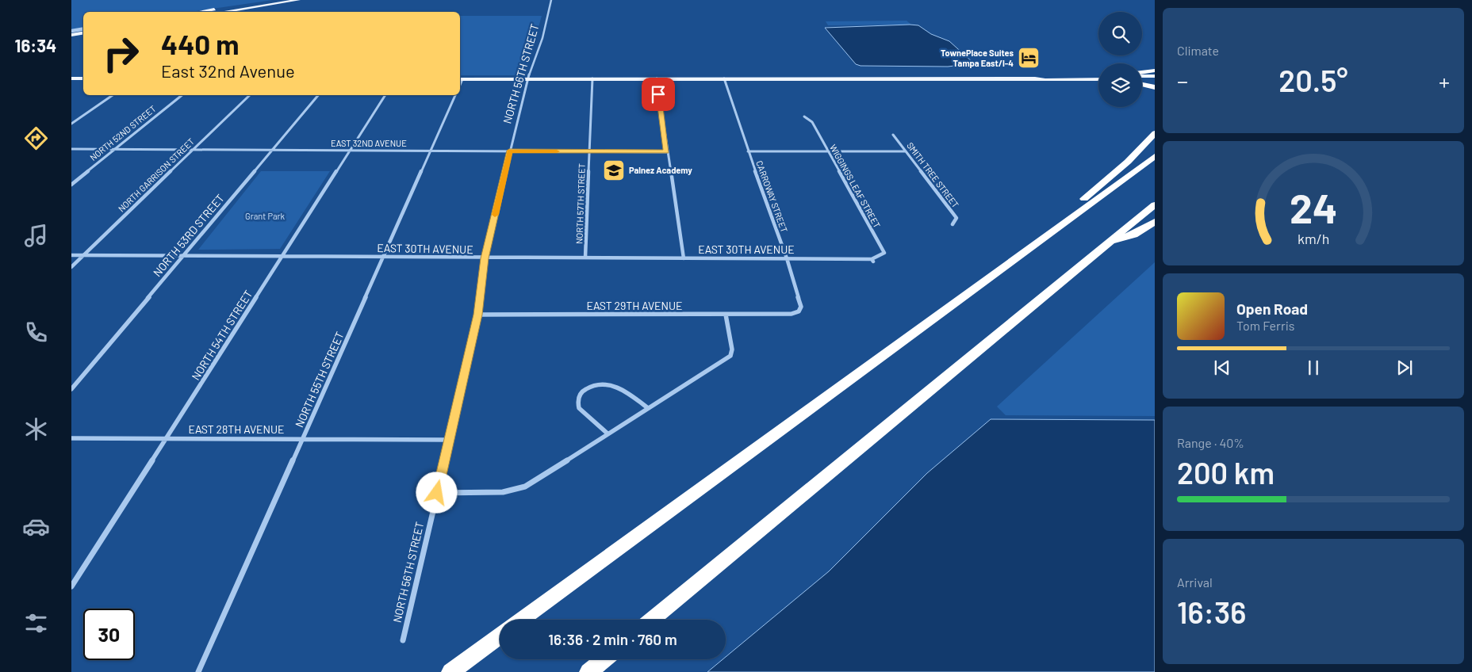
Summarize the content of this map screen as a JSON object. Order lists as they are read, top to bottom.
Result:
{
  "streets": {
    "street": [
      "NORTH 56TH STREET",
      "NORTH 52ND STREET",
      "EAST 32ND AVENUE",
      "NORTH GARRISON STREET",
      "SMITH TREE STREET",
      "WIGGINGS LEAF STREET",
      "CARROWAY STREET",
      "NORTH 57TH STREET",
      "NORTH 53RD STREET",
      "EAST 30TH AVENUE",
      "EAST 29TH AVENUE",
      "NORTH 54TH STREET",
      "NORTH 55TH STREET",
      "EAST 28TH AVENUE"
    ]
  },
  "crossings": [
    ["NORTH 56TH STREET", "EAST 32ND AVENUE"],
    ["NORTH 56TH STREET", "EAST 30TH AVENUE"],
    ["NORTH 56TH STREET", "EAST 29TH AVENUE"],
    ["NORTH 56TH STREET", "EAST 28TH AVENUE"],
    ["NORTH 52ND STREET", "EAST 32ND AVENUE"],
    ["EAST 32ND AVENUE", "NORTH GARRISON STREET"],
    ["EAST 32ND AVENUE", "NORTH 57TH STREET"],
    ["EAST 32ND AVENUE", "NORTH 53RD STREET"],
    ["EAST 32ND AVENUE", "NORTH 54TH STREET"],
    ["EAST 32ND AVENUE", "NORTH 55TH STREET"],
    ["NORTH GARRISON STREET", "EAST 30TH AVENUE"],
    ["WIGGINGS LEAF STREET", "EAST 30TH AVENUE"],
    ["CARROWAY STREET", "EAST 30TH AVENUE"],
    ["CARROWAY STREET", "EAST 29TH AVENUE"],
    ["NORTH 57TH STREET", "EAST 30TH AVENUE"],
    ["NORTH 53RD STREET", "EAST 30TH AVENUE"],
    ["EAST 30TH AVENUE", "NORTH 54TH STREET"],
    ["EAST 30TH AVENUE", "NORTH 55TH STREET"],
    ["NORTH 54TH STREET", "EAST 28TH AVENUE"],
    ["NORTH 55TH STREET", "EAST 28TH AVENUE"]
  ],
  "parks": ["Grant Park"],
  "places": {
    "hotel": ["TownePlace Suites Tampa East/I-4"],
    "school or university": ["Palnez Academy"]
  },
  "page": {
    "tabs": "16:34",
    "tile": [
      "Climate",
      ["Range · 40%", "200 km"],
      ["Arrival", "16:36"]
    ],
    "turn": ["440 m", "East 32nd Avenue"],
    "heat": ["−", "20.5°", "+"],
    "song": ["Open Road", "Tom Ferris"],
    "limit": "30",
    "trip": "16:36 · 2 min · 760 m",
    "gauge": ["24", "km/h"]
  }
}
